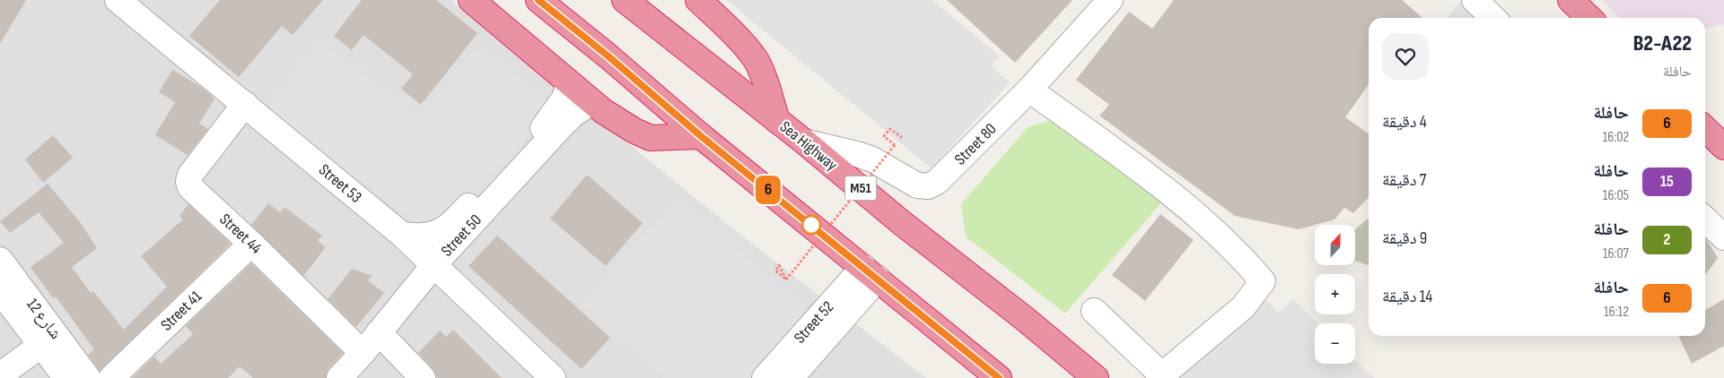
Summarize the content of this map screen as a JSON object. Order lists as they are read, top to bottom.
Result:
{
  "streets": {
    "highway": ["Sea Highway", "M51"],
    "street": [
      "Street 80",
      "Street 53",
      "Street 44",
      "Street 50",
      "Street 41",
      "شارع 12",
      "Street 52"
    ]
  },
  "crossings": [
    ["Street 80", "Sea Highway"],
    ["Street 53", "Street 44"],
    ["Street 53", "Street 50"],
    ["Street 44", "Street 50"],
    ["Street 44", "Street 41"]
  ],
  "lines": ["bus line 6"],
  "north": "top",
  "page": {
    "on_map": "6",
    "heading": ["B2-A22", "حافلة"],
    "list": [
      {
        "mark": "6",
        "name": "حافلة",
        "note": "16:02",
        "value": "4 دقيقة"
      },
      {
        "mark": "15",
        "name": "حافلة",
        "note": "16:05",
        "value": "7 دقيقة"
      },
      {
        "mark": "2",
        "name": "حافلة",
        "note": "16:07",
        "value": "9 دقيقة"
      },
      {
        "mark": "6",
        "name": "حافلة",
        "note": "16:12",
        "value": "14 دقيقة"
      }
    ],
    "map_buttons": ["+", "−"]
  }
}
